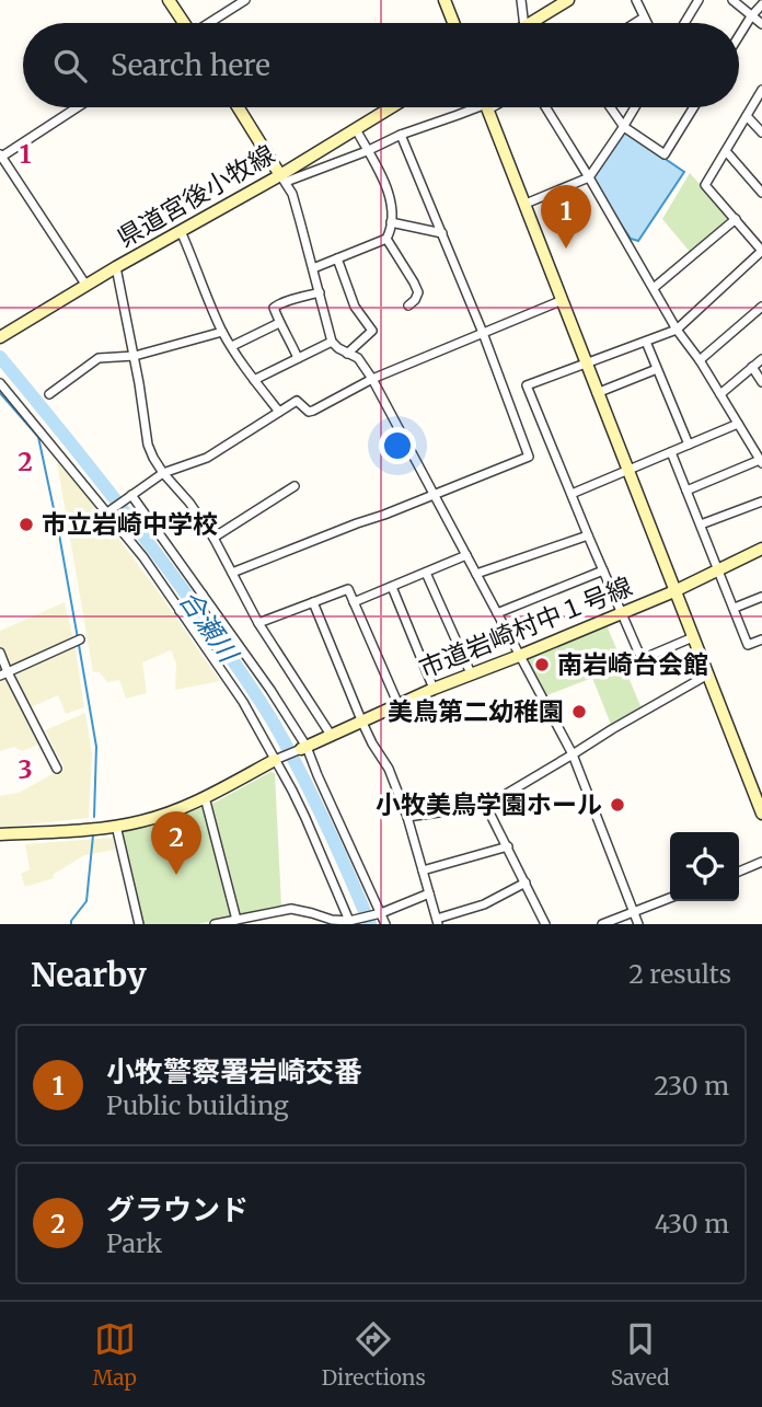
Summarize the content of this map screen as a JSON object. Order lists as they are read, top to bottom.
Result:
{
  "streets": {
    "street": ["県道宮後小牧線", "市道岩崎村中１号線"]
  },
  "water": ["合瀬川"],
  "places": [
    "市立岩崎中学校",
    "南岩崎台会館",
    "美鳥第二幼稚園",
    "小牧美鳥学園ホール"
  ],
  "page": {
    "search": "Search here",
    "pins": ["1", "2"],
    "heading": ["Nearby", "2 results"],
    "list": [
      {
        "mark": "1",
        "name": "小牧警察署岩崎交番",
        "note": "Public building",
        "value": "230 m"
      },
      {
        "mark": "2",
        "name": "グラウンド",
        "note": "Park",
        "value": "430 m"
      }
    ],
    "nav": ["Map", "Directions", "Saved"]
  },
  "grid": {
    "rows": ["1", "2", "3"]
  }
}
